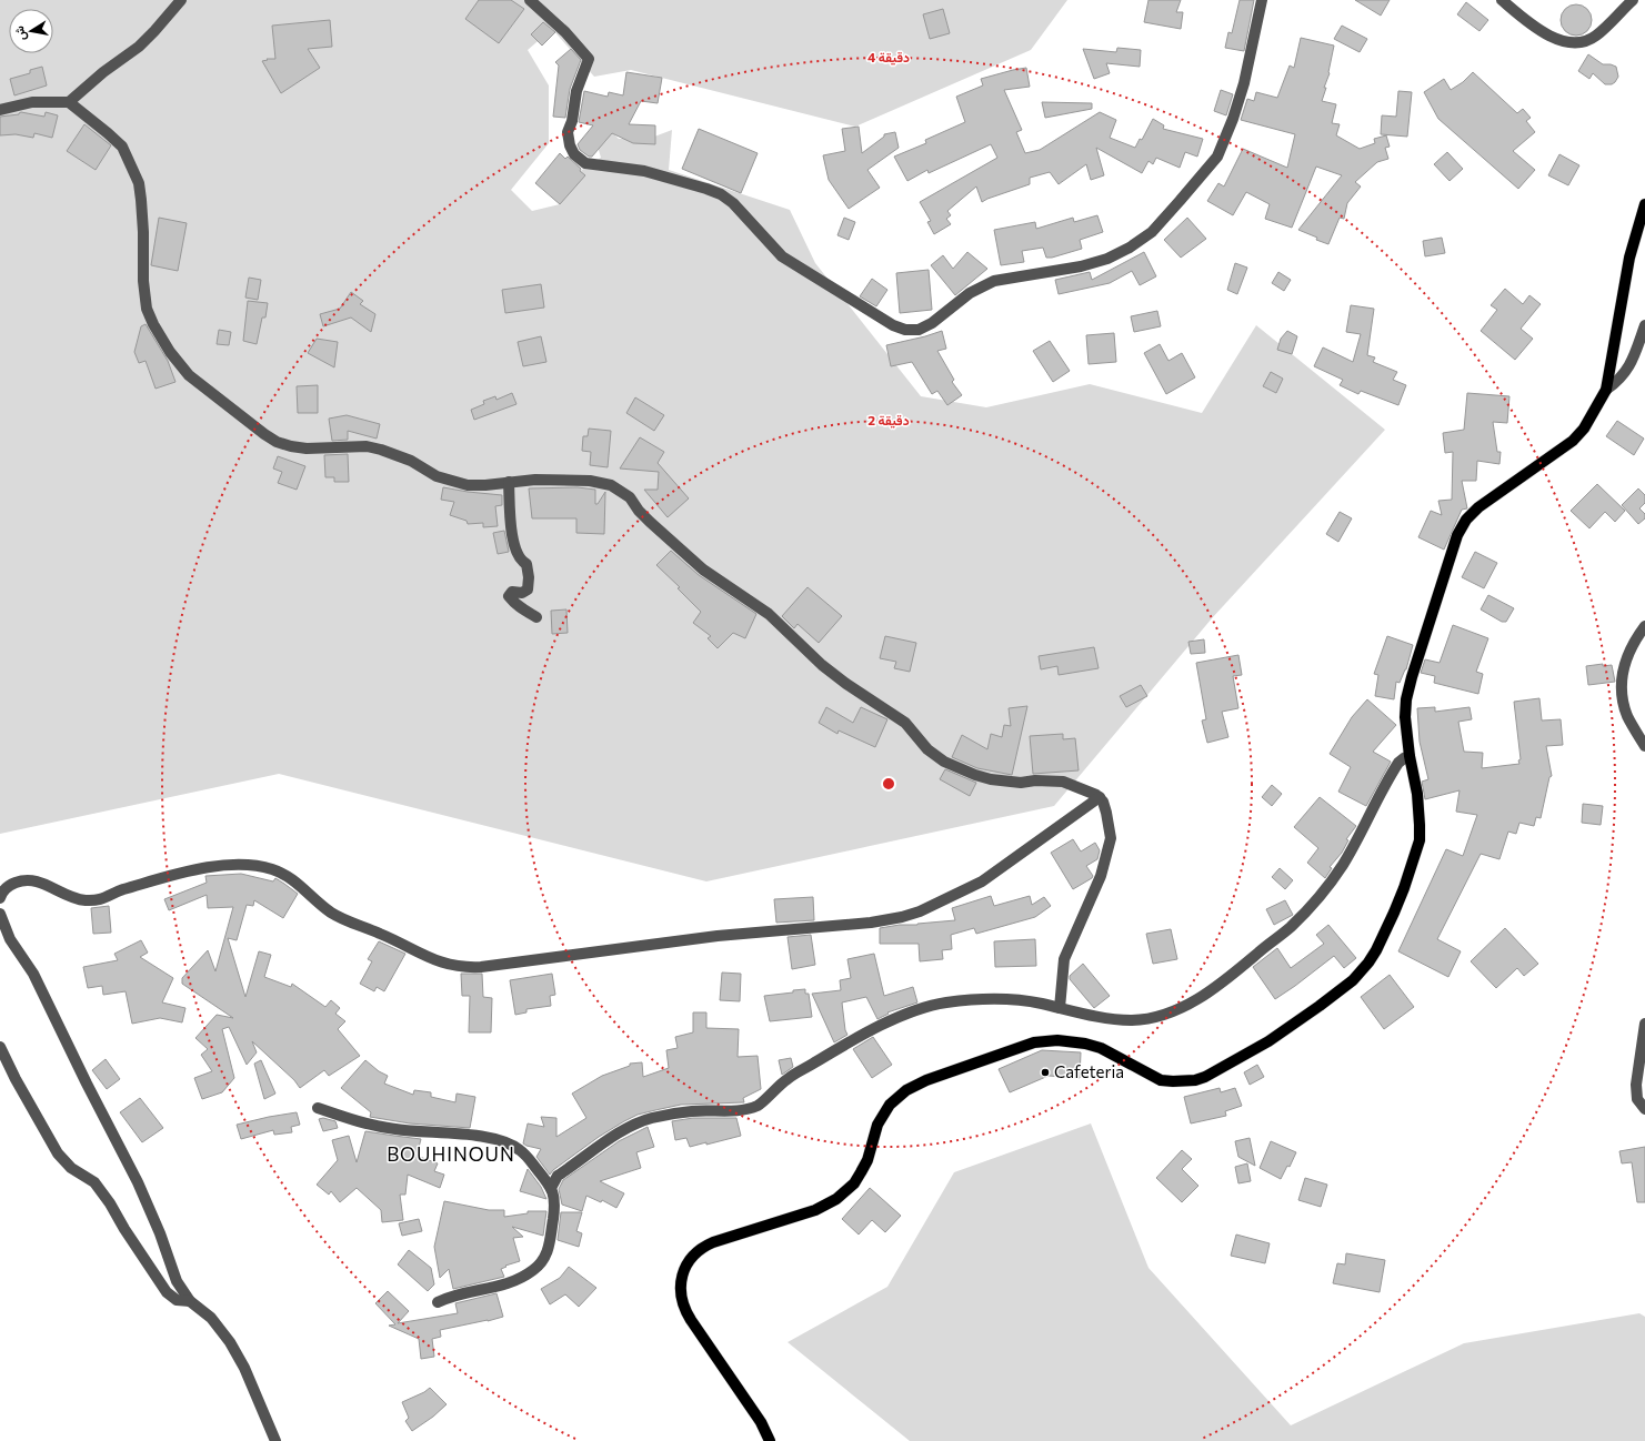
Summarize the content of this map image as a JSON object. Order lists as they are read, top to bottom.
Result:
{
  "districts": ["BOUHINOUN"],
  "places": ["Cafeteria"],
  "north": "left",
  "rings": ["4 دقيقة", "2 دقيقة"]
}
